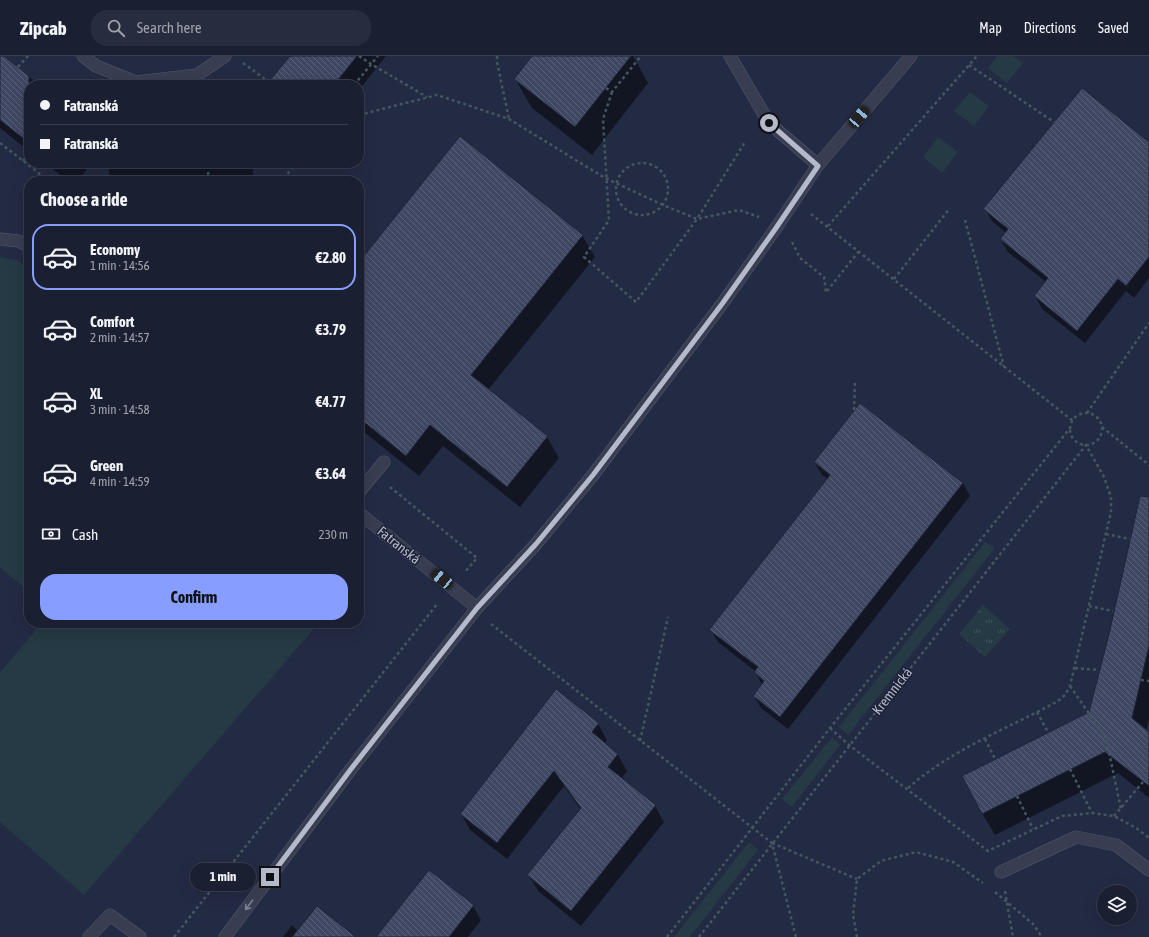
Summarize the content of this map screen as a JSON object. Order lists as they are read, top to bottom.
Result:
{
  "streets": {
    "street": ["Fatranská"],
    "path": ["Kremnická"]
  },
  "page": {
    "header": "Zipcab",
    "search": "Search here",
    "nav": ["Map", "Directions", "Saved"],
    "banner": ["Fatranská", "Fatranská"],
    "heading": "Choose a ride",
    "list": [
      {
        "name": "Economy",
        "note": "1 min · 14:56",
        "value": "€2.80"
      },
      {
        "name": "Comfort",
        "note": "2 min · 14:57",
        "value": "€3.79"
      },
      {
        "name": "XL",
        "note": "3 min · 14:58",
        "value": "€4.77"
      },
      {
        "name": "Green",
        "note": "4 min · 14:59",
        "value": "€3.64"
      }
    ],
    "pay": ["Cash", "230 m"],
    "buttons": "Confirm",
    "bubble": "1 min"
  }
}
